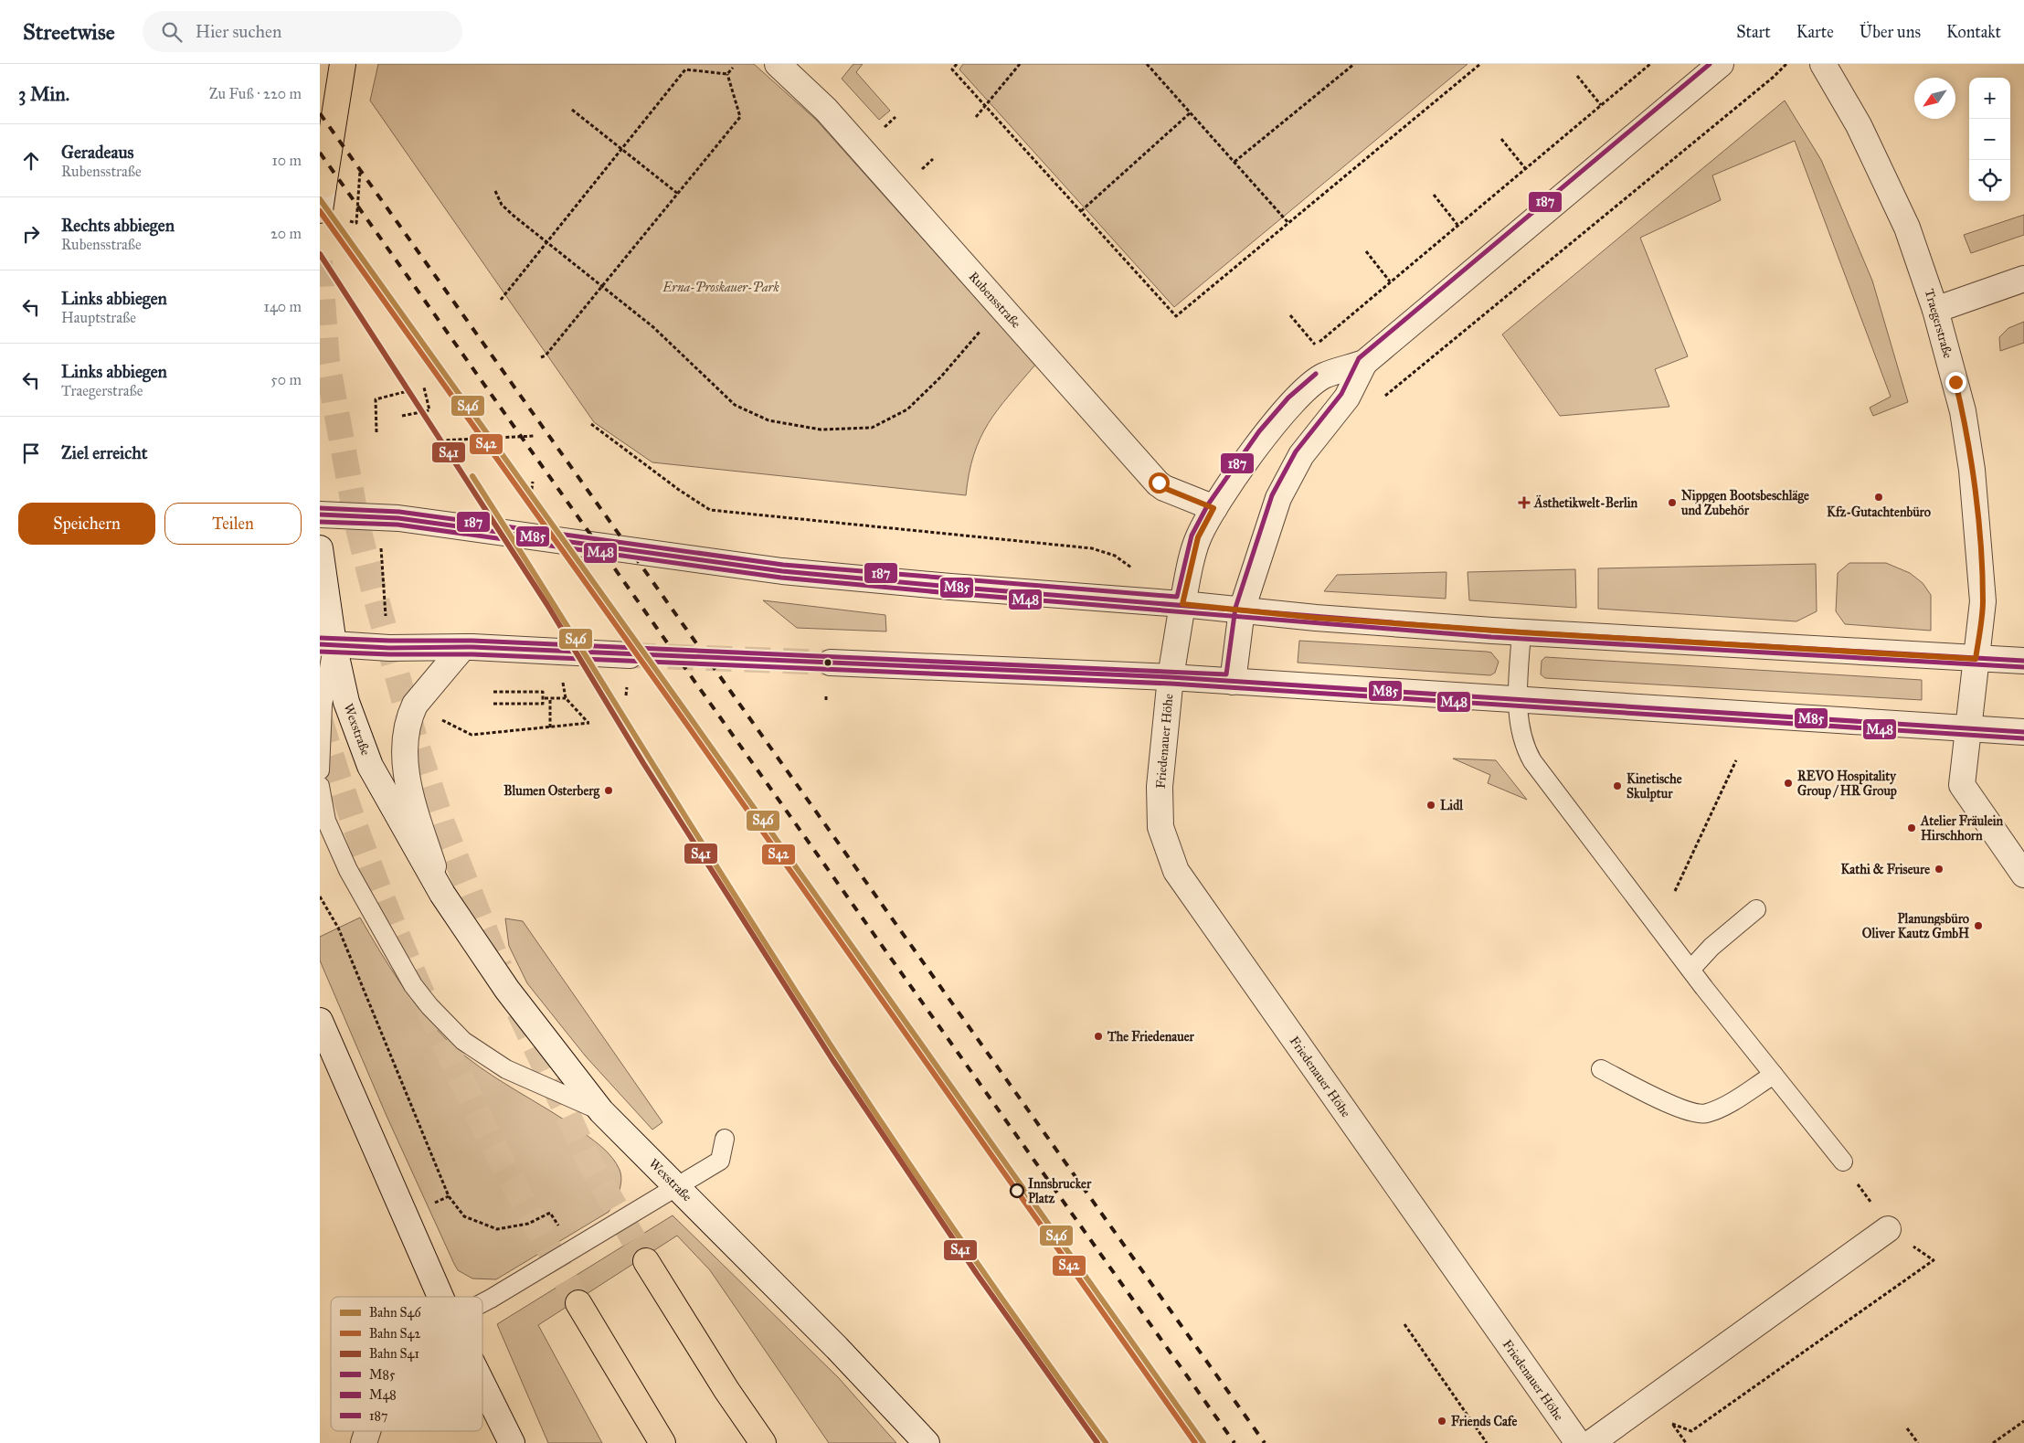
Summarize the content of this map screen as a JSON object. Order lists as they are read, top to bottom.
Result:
{
  "streets": {
    "street": [
      "Rubensstraße",
      "Traegerstraße",
      "Wexstraße",
      "Friedenauer Höhe"
    ]
  },
  "parks": ["Erna-Proskauer-Park"],
  "places": {
    "other": [
      "Kfz-Gutachtenbüro",
      "Nippgen Bootsbeschläge und Zubehör",
      "REVO Hospitality Group / HR Group",
      "Kinetische Skulptur",
      "Blumen Osterberg",
      "Lidl",
      "Atelier Fräulein Hirschhorn",
      "Kathi & Friseure",
      "Planungsbüro Oliver Kautz GmbH",
      "The Friedenauer",
      "Innsbrucker Platz",
      "Friends Cafe"
    ],
    "health": ["Ästhetikwelt-Berlin"]
  },
  "lines": [
    "transit line 187",
    "rail line S46",
    "rail line S42",
    "rail line S41",
    "transit line M85",
    "transit line M48"
  ],
  "legend": [
    "Bahn S46",
    "Bahn S42",
    "Bahn S41",
    "M85",
    "M48",
    "187"
  ],
  "north": "bottom left",
  "page": {
    "header": "Streetwise",
    "search": "Hier suchen",
    "nav": [
      "Start",
      "Karte",
      "Über uns",
      "Kontakt"
    ],
    "heading": ["3 Min.", "Zu Fuß · 220 m"],
    "map_buttons": ["+", "−"],
    "list": [
      ["Geradeaus", "Rubensstraße", "10 m"],
      ["Rechts abbiegen", "Rubensstraße", "20 m"],
      ["Links abbiegen", "Hauptstraße", "140 m"],
      ["Links abbiegen", "Traegerstraße", "50 m"],
      "Ziel erreicht"
    ],
    "buttons": ["Speichern", "Teilen"]
  }
}
